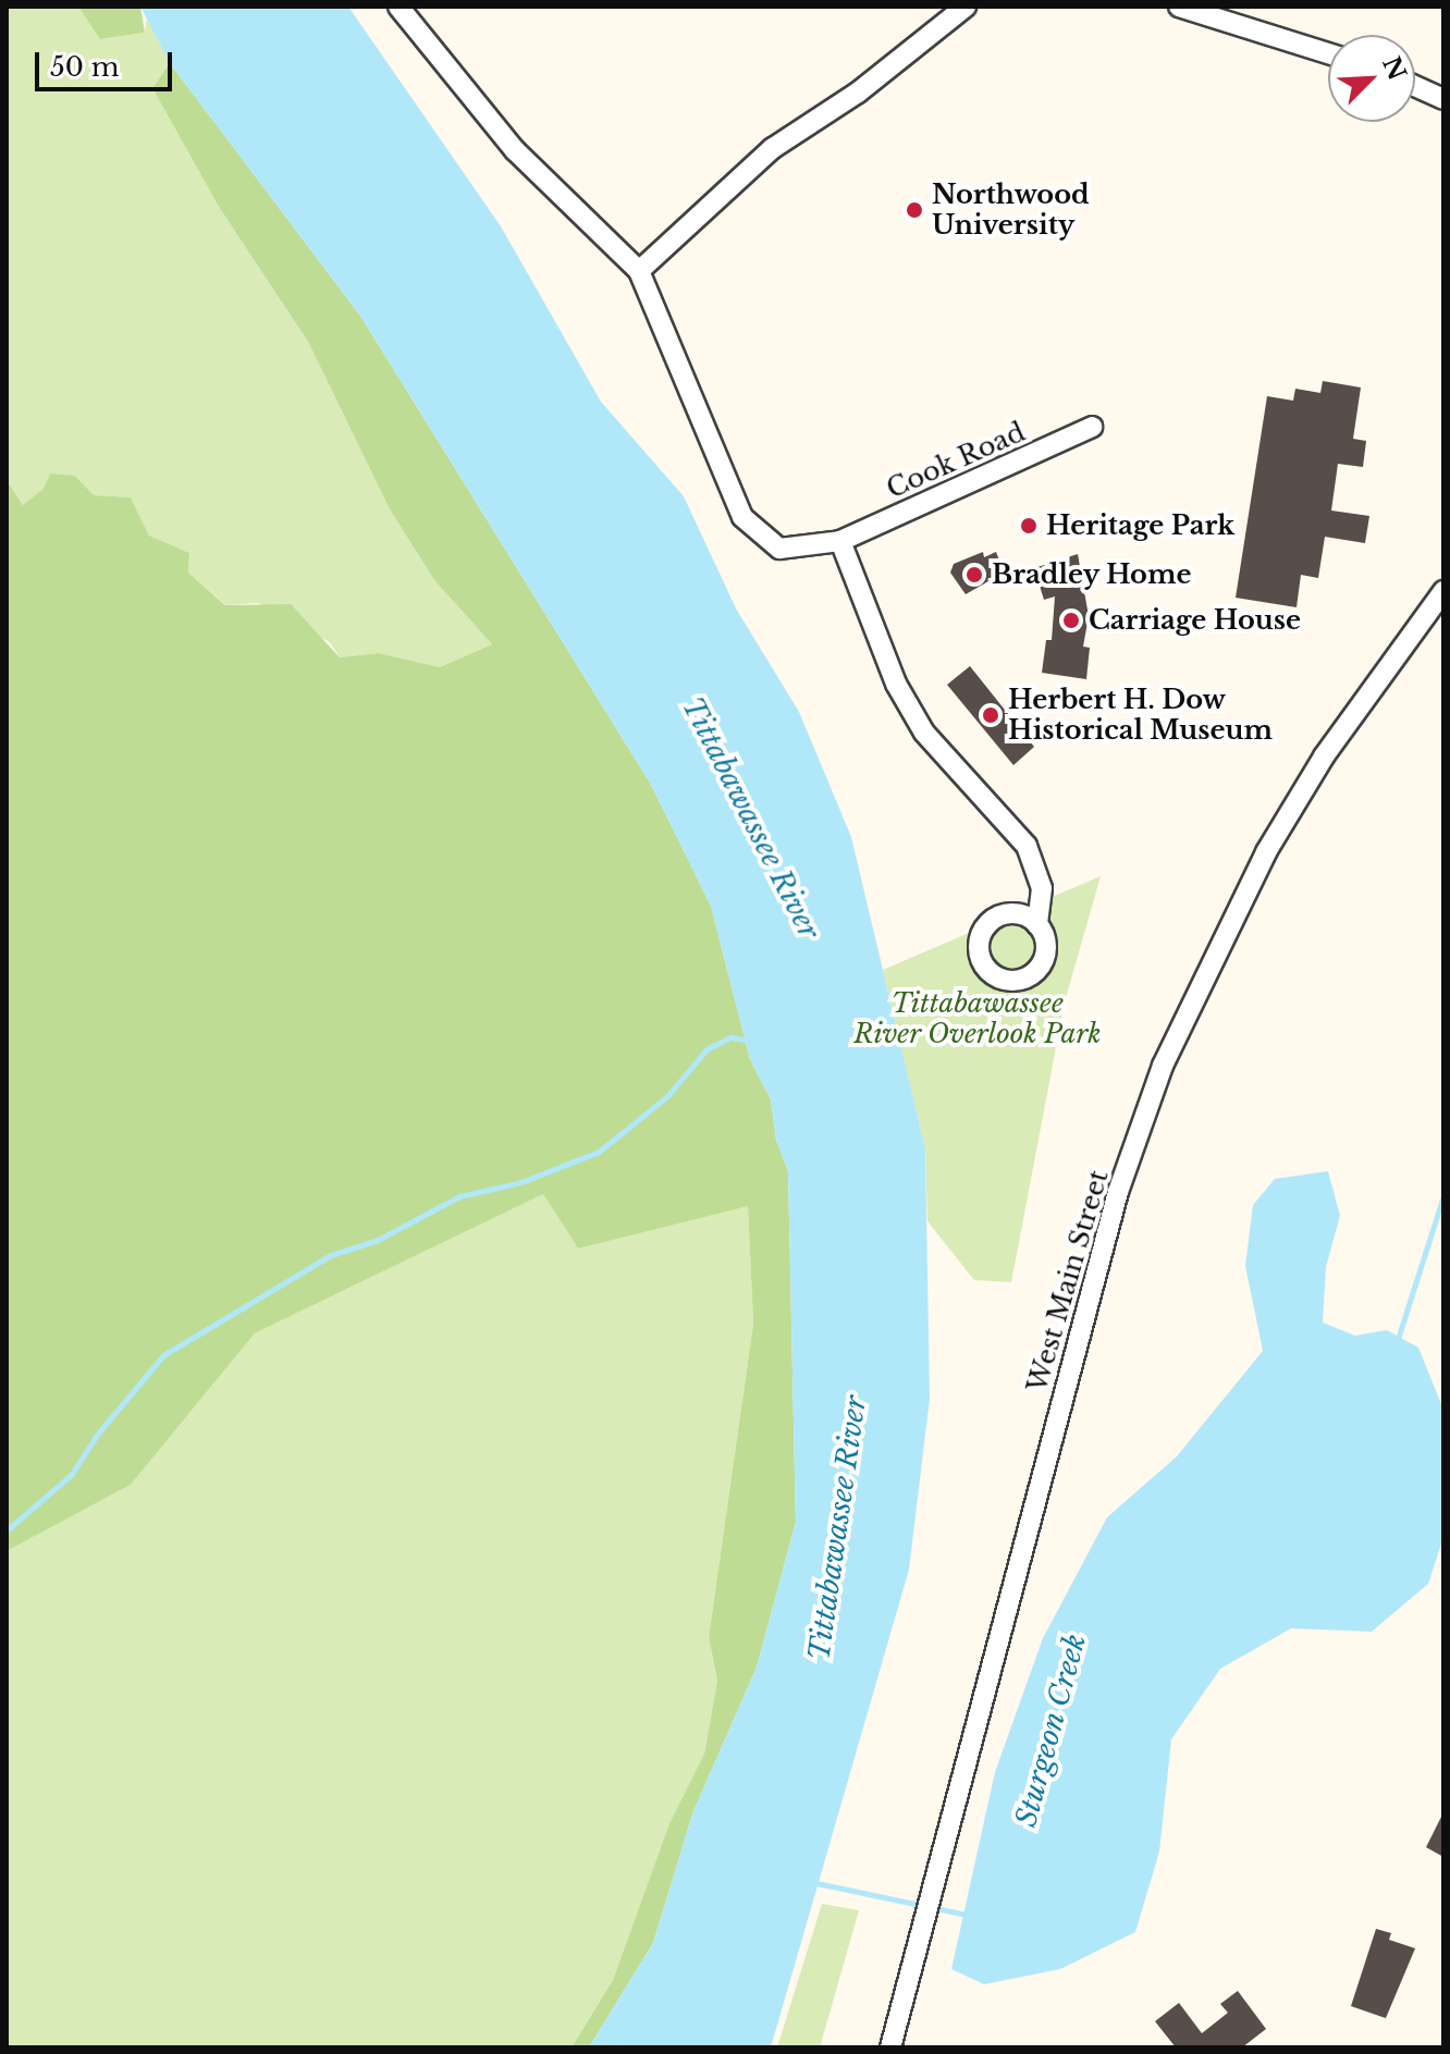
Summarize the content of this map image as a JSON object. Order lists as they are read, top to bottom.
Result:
{
  "streets": {
    "street": ["Cook Road", "West Main Street"]
  },
  "water": ["Tittabawassee River", "Sturgeon Creek"],
  "parks": ["Tittabawassee River Overlook Park"],
  "places": [
    "Northwood University",
    "Heritage Park",
    "Bradley Home",
    "Carriage House",
    "Herbert H. Dow Historical Museum"
  ],
  "scale_bar": "50 m",
  "north": "top right"
}
